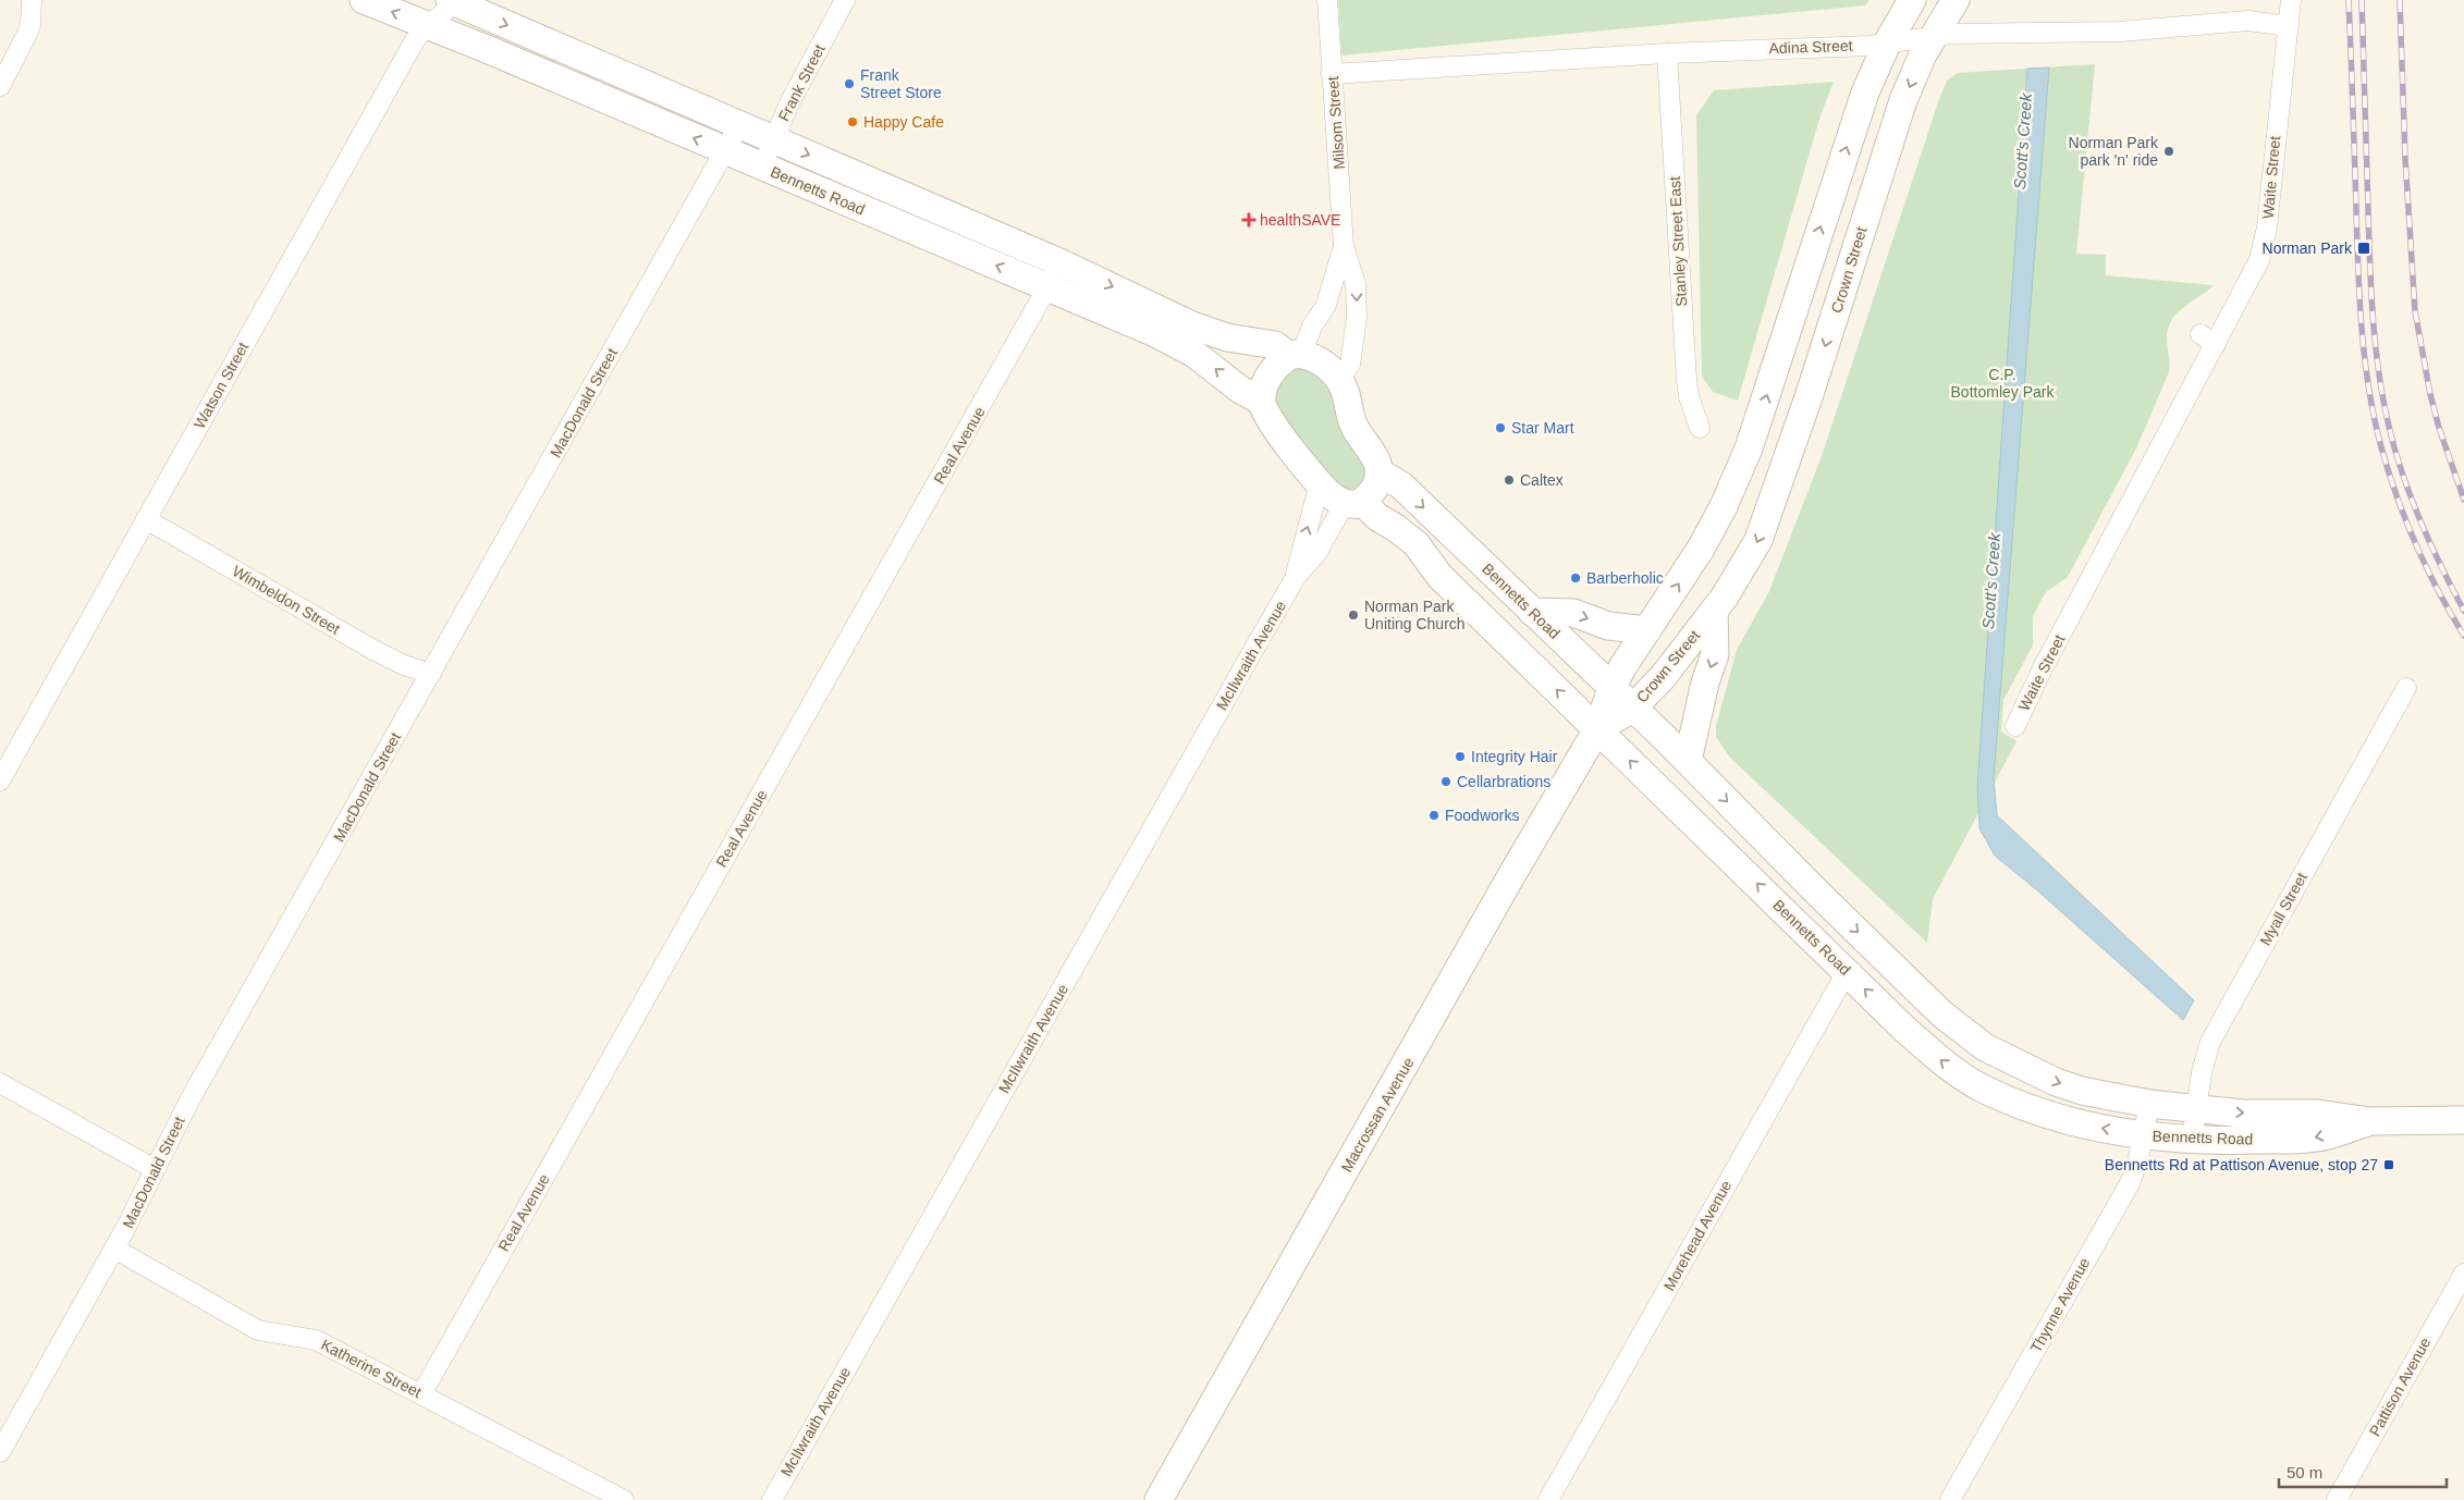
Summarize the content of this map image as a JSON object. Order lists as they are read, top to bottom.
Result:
{
  "streets": {
    "main road": ["Bennetts Road", "Crown Street", "Macrossan Avenue"],
    "street": [
      "Adina Street",
      "Frank Street",
      "Milsom Street",
      "Waite Street",
      "Stanley Street East",
      "Watson Street",
      "MacDonald Street",
      "Real Avenue",
      "Wimbeldon Street",
      "McIlwraith Avenue",
      "Myall Street",
      "Morehead Avenue",
      "Thynne Avenue",
      "Katherine Street",
      "Pattison Avenue"
    ]
  },
  "crossings": [
    ["Adina Street", "Milsom Street"],
    ["Adina Street", "Waite Street"],
    ["Adina Street", "Stanley Street East"],
    ["Adina Street", "Crown Street"],
    ["Frank Street", "Bennetts Road"],
    ["Milsom Street", "Bennetts Road"],
    ["Bennetts Road", "Crown Street"],
    ["Bennetts Road", "Watson Street"],
    ["Bennetts Road", "MacDonald Street"],
    ["Bennetts Road", "Real Avenue"],
    ["Bennetts Road", "McIlwraith Avenue"],
    ["Bennetts Road", "Myall Street"],
    ["Bennetts Road", "Macrossan Avenue"],
    ["Bennetts Road", "Morehead Avenue"],
    ["Bennetts Road", "Thynne Avenue"],
    ["Crown Street", "Macrossan Avenue"],
    ["Watson Street", "Wimbeldon Street"],
    ["MacDonald Street", "Wimbeldon Street"],
    ["MacDonald Street", "Katherine Street"],
    ["Real Avenue", "Katherine Street"]
  ],
  "water": ["Scott's Creek"],
  "parks": ["C.P. Bottomley Park"],
  "places": {
    "other": [
      "Frank Street Store",
      "Happy Cafe",
      "Norman Park park 'n' ride",
      "Star Mart",
      "Caltex",
      "Barberholic",
      "Norman Park Uniting Church",
      "Integrity Hair",
      "Cellarbrations",
      "Foodworks"
    ],
    "health": ["healthSAVE"],
    "transit": ["Norman Park", "Bennetts Rd at Pattison Avenue, stop 27"]
  },
  "scale_bar": "50 m"
}
